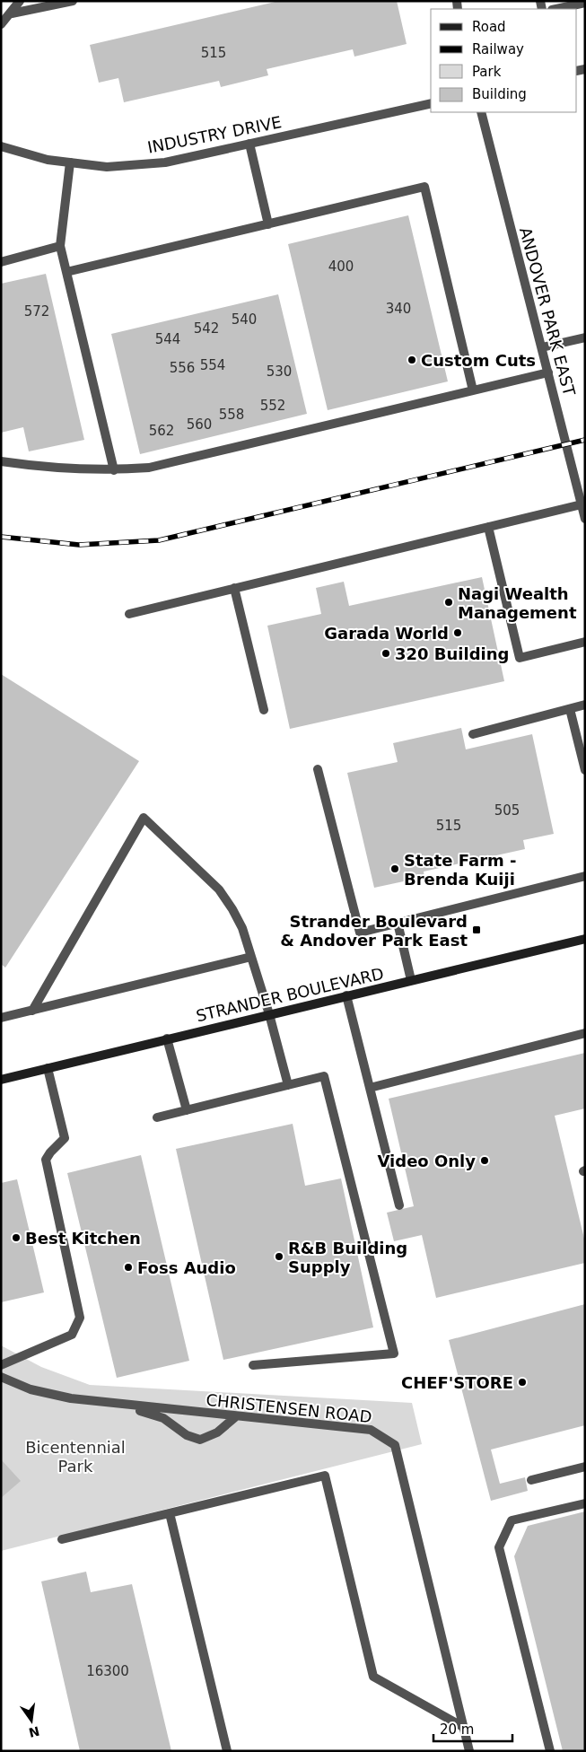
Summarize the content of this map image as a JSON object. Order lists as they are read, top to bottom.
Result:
{
  "streets": {
    "main road": ["STRANDER BOULEVARD"],
    "street": ["INDUSTRY DRIVE", "ANDOVER PARK EAST", "CHRISTENSEN ROAD"]
  },
  "parks": ["Bicentennial Park"],
  "places": {
    "other": [
      "Custom Cuts",
      "Nagi Wealth Management",
      "Garada World",
      "320 Building",
      "State Farm - Brenda Kuiji",
      "Video Only",
      "Best Kitchen",
      "R&B Building Supply",
      "Foss Audio",
      "CHEF'STORE"
    ],
    "transit": ["Strander Boulevard & Andover Park East"]
  },
  "house_numbers": [
    "515",
    "400",
    "340",
    "572",
    "540",
    "542",
    "544",
    "554",
    "556",
    "530",
    "552",
    "558",
    "560",
    "562",
    "505",
    "515",
    "16300"
  ],
  "legend": [
    "Road",
    "Railway",
    "Park",
    "Building"
  ],
  "scale_bar": "20 m",
  "north": "bottom"
}
